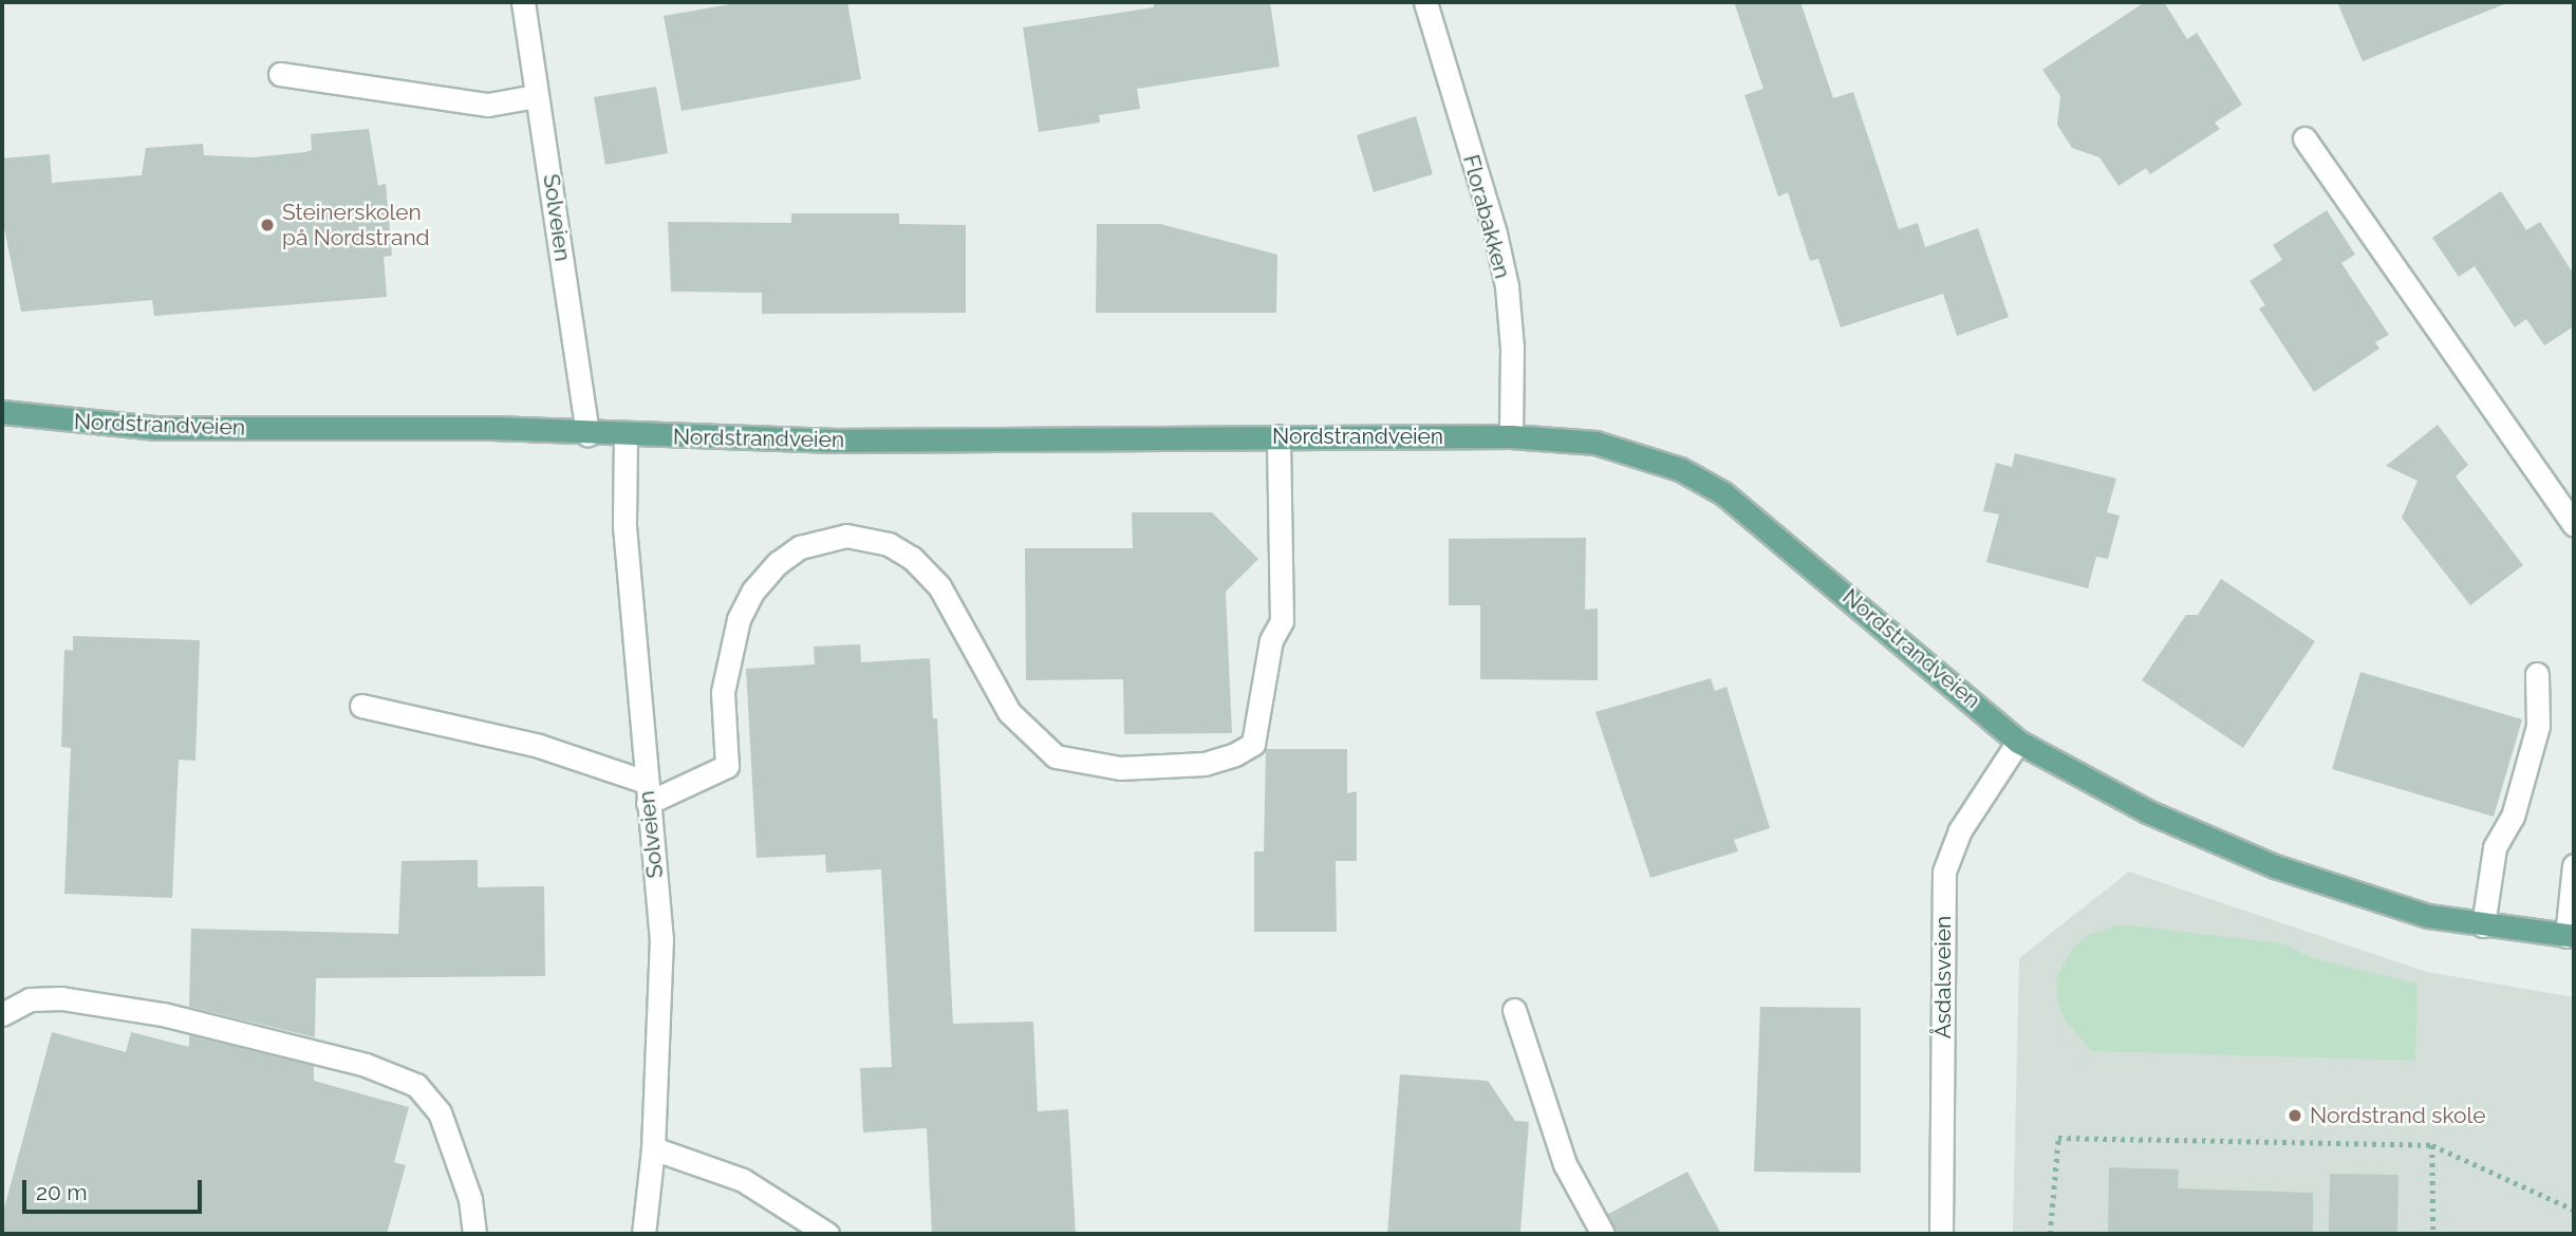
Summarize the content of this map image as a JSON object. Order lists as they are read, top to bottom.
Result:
{
  "streets": {
    "main road": ["Nordstrandveien"],
    "street": ["Florabakken", "Solveien", "Åsdalsveien"]
  },
  "crossings": [
    ["Florabakken", "Nordstrandveien"],
    ["Solveien", "Nordstrandveien"],
    ["Nordstrandveien", "Åsdalsveien"]
  ],
  "places": ["Steinerskolen på Nordstrand", "Nordstrand skole"],
  "scale_bar": "20 m"
}
